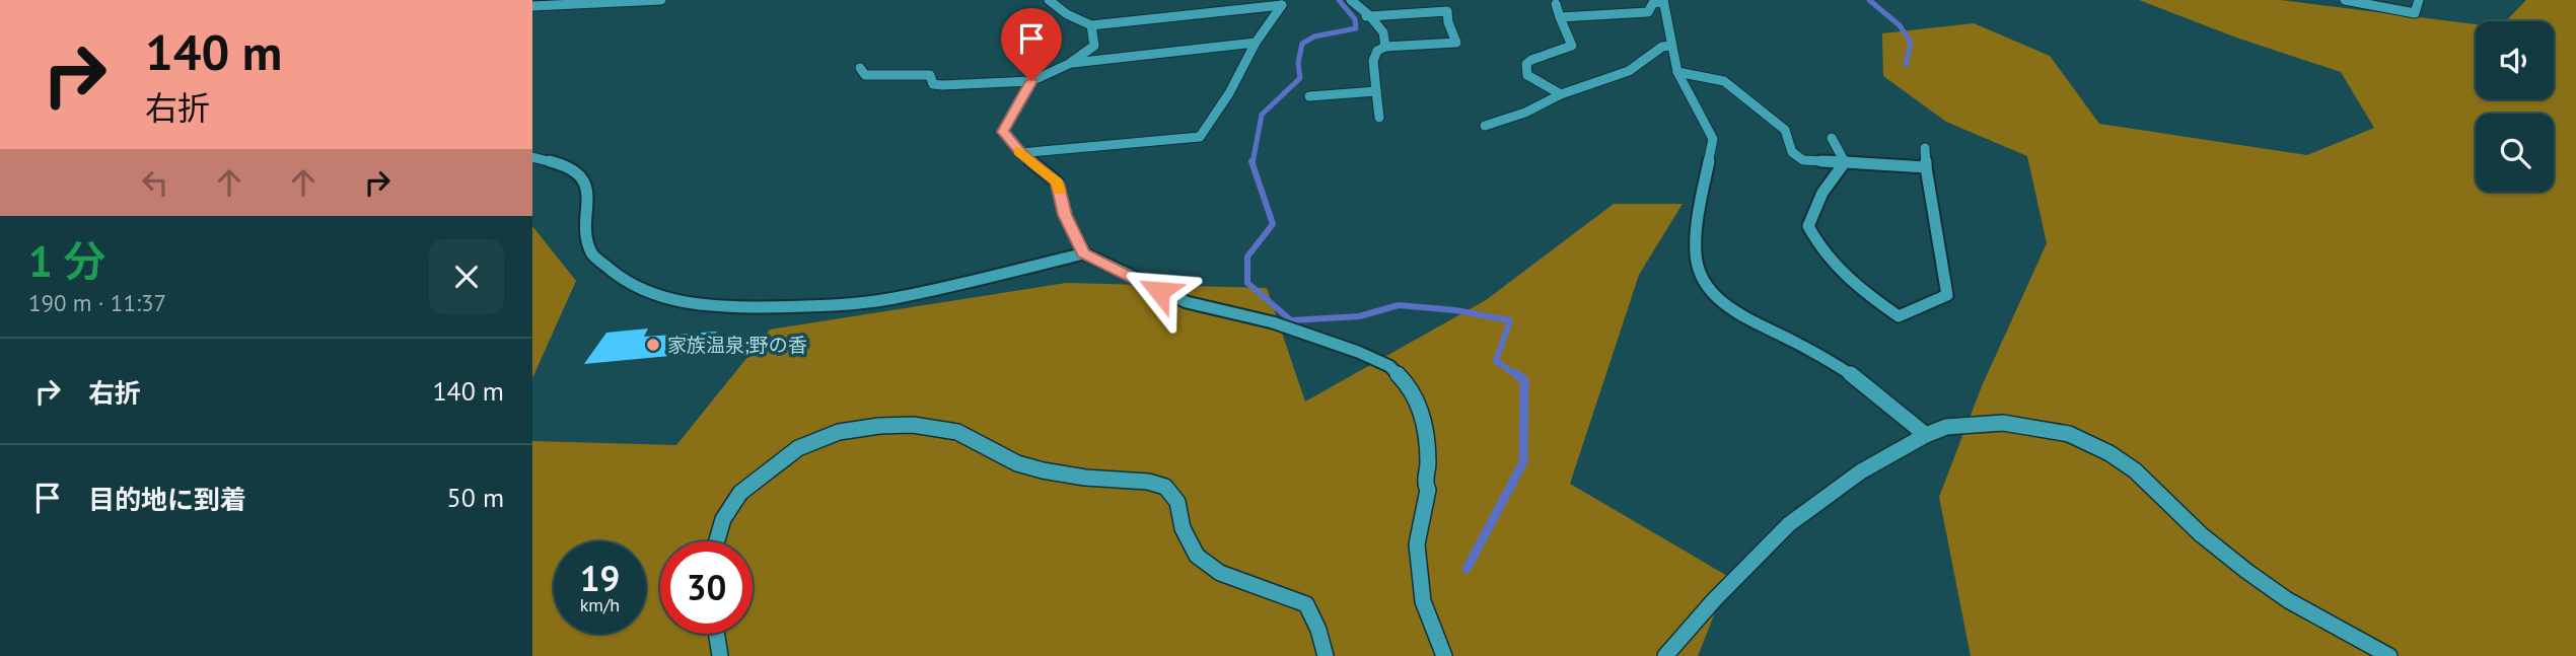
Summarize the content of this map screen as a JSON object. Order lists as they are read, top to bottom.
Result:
{
  "places": ["家族温泉;野の香"],
  "page": {
    "turn": ["140 m", "右折"],
    "heading": ["1 分", "190 m · 11:37"],
    "list": [
      {
        "name": "右折",
        "value": "140 m"
      },
      {
        "name": "目的地に到着",
        "value": "50 m"
      }
    ],
    "speed": "19 km/h",
    "limit": "30"
  }
}
